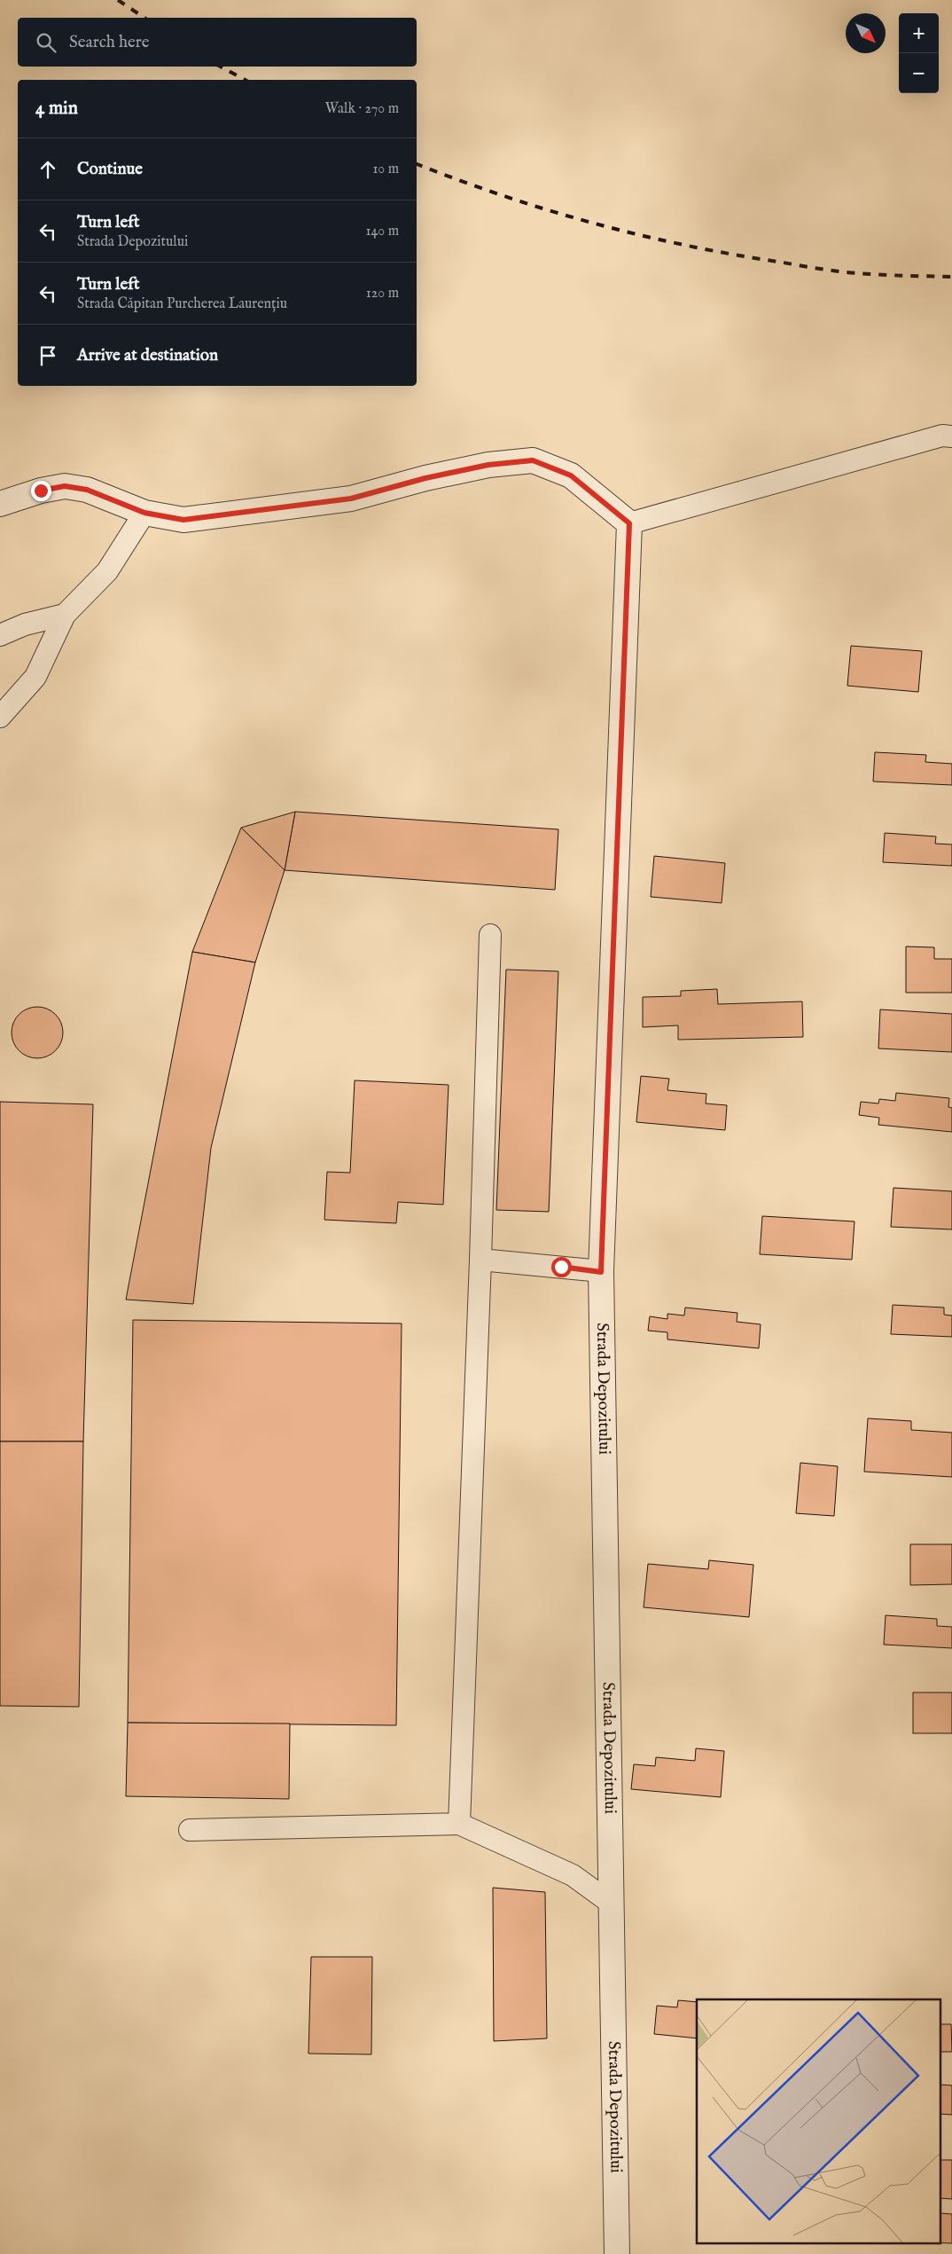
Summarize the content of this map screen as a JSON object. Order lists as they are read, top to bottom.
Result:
{
  "streets": {
    "street": ["Strada Depozitului"]
  },
  "north": "bottom right",
  "page": {
    "map_buttons": ["+", "−"],
    "search": "Search here",
    "heading": ["4 min", "Walk · 270 m"],
    "list": [
      ["Continue", "10 m"],
      ["Turn left", "Strada Depozitului", "140 m"],
      ["Turn left", "Strada Căpitan Purcherea Laurențiu", "120 m"],
      "Arrive at destination"
    ]
  }
}
